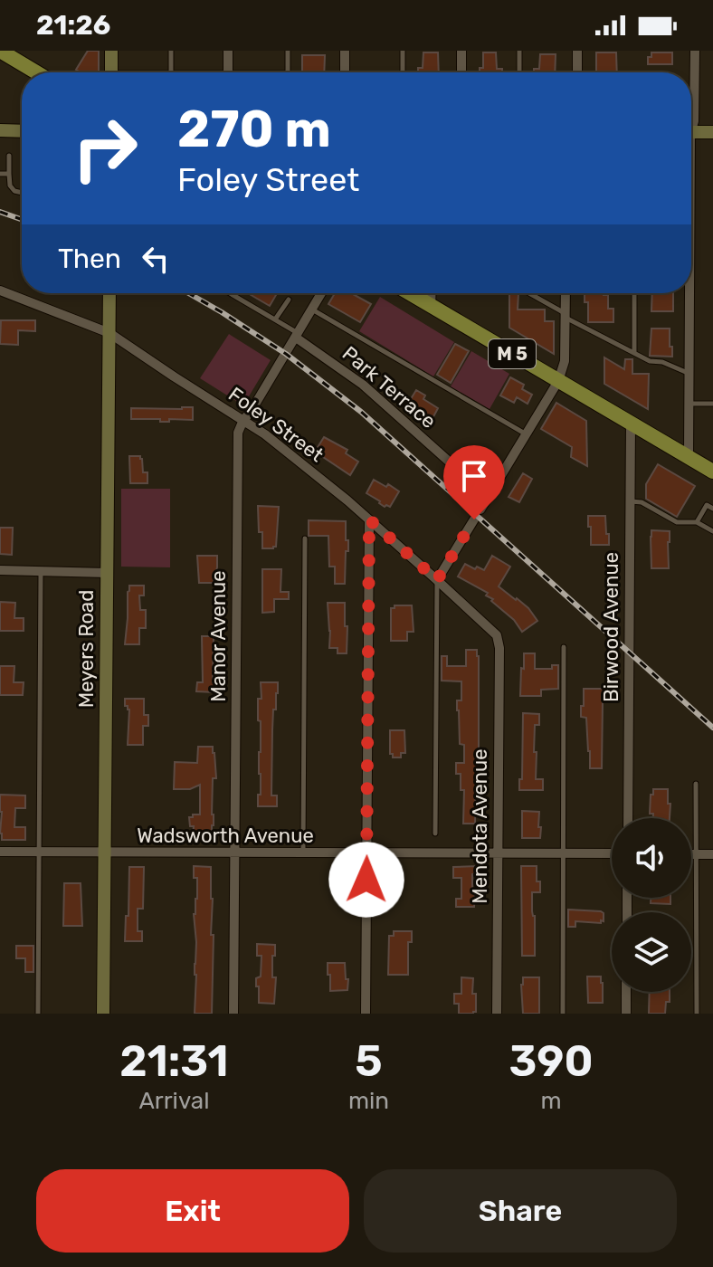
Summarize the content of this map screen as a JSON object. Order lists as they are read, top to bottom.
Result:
{
  "streets": {
    "main road": ["M 5"],
    "street": [
      "Park Terrace",
      "Foley Street",
      "Birwood Avenue",
      "Manor Avenue",
      "Meyers Road",
      "Mendota Avenue",
      "Wadsworth Avenue"
    ]
  },
  "crossings": [
    ["M 5", "Birwood Avenue"],
    ["Park Terrace", "Manor Avenue"],
    ["Foley Street", "Manor Avenue"],
    ["Foley Street", "Meyers Road"],
    ["Foley Street", "Mendota Avenue"],
    ["Manor Avenue", "Wadsworth Avenue"],
    ["Meyers Road", "Wadsworth Avenue"],
    ["Mendota Avenue", "Wadsworth Avenue"]
  ],
  "page": {
    "status": "21:26",
    "turn": ["270 m", "Foley Street"],
    "then": "Then",
    "eta": [
      "21:31",
      "Arrival",
      "5",
      "min",
      "390",
      "m"
    ],
    "buttons": ["Exit", "Share"]
  }
}
